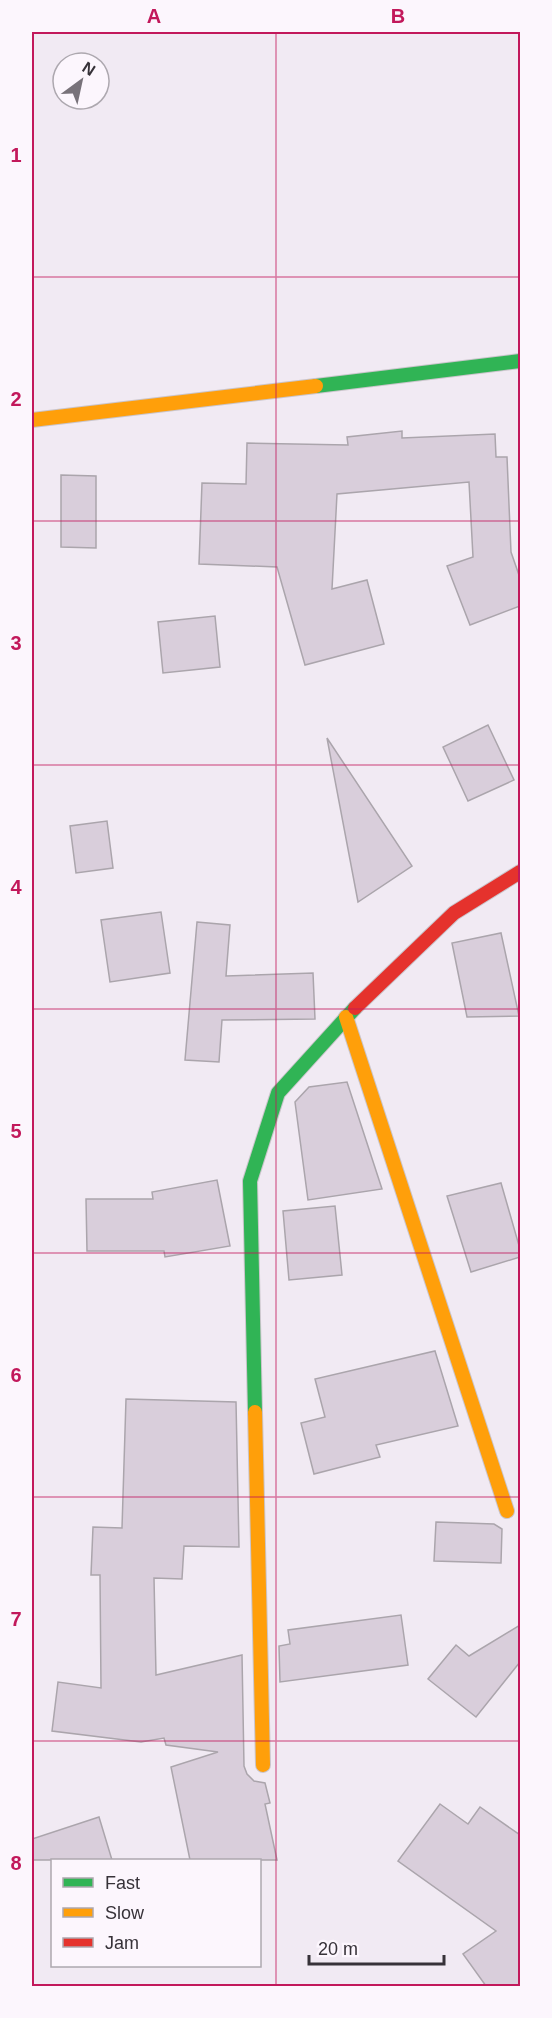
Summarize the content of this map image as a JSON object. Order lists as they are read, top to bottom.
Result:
{
  "legend": ["Fast", "Slow", "Jam"],
  "scale_bar": "20 m",
  "north": "top right",
  "grid": {
    "columns": ["A", "B"],
    "rows": [
      "1",
      "2",
      "3",
      "4",
      "5",
      "6",
      "7",
      "8"
    ]
  }
}
